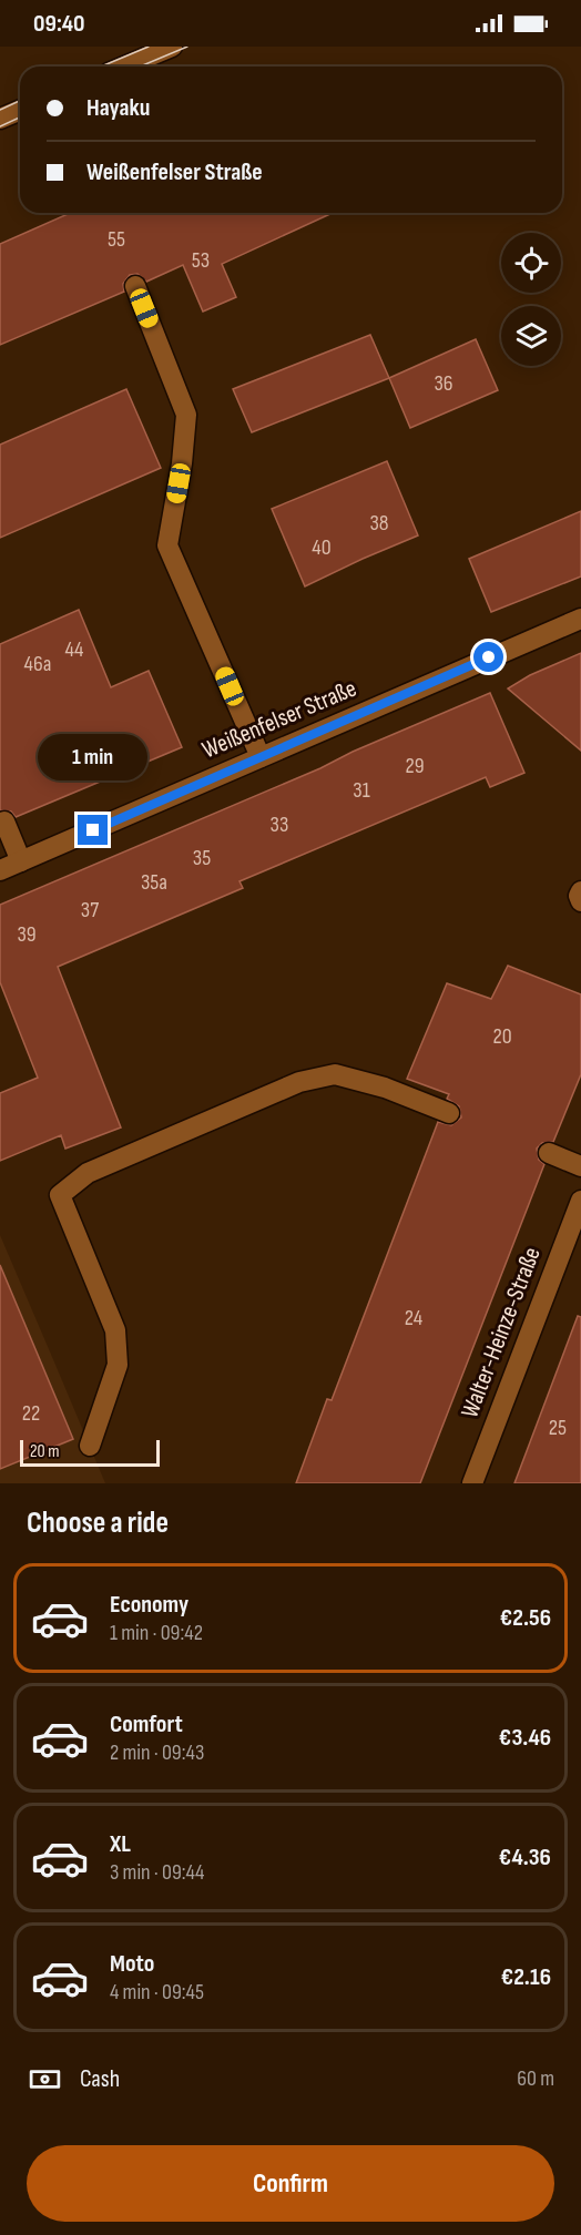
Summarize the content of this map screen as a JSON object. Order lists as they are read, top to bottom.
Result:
{
  "streets": {
    "street": ["Weißenfelser Straße", "Walter-Heinze-Straße"]
  },
  "house_numbers": [
    "55",
    "53",
    "36",
    "38",
    "40",
    "44",
    "46a",
    "29",
    "31",
    "33",
    "35",
    "35a",
    "37",
    "39",
    "20",
    "24",
    "22",
    "25"
  ],
  "scale_bar": "20 m",
  "page": {
    "status": "09:40",
    "banner": ["Hayaku", "Weißenfelser Straße"],
    "bubble": "1 min",
    "scale": "20 m",
    "heading": "Choose a ride",
    "list": [
      {
        "name": "Economy",
        "note": "1 min · 09:42",
        "value": "€2.56"
      },
      {
        "name": "Comfort",
        "note": "2 min · 09:43",
        "value": "€3.46"
      },
      {
        "name": "XL",
        "note": "3 min · 09:44",
        "value": "€4.36"
      },
      {
        "name": "Moto",
        "note": "4 min · 09:45",
        "value": "€2.16"
      }
    ],
    "pay": ["Cash", "60 m"],
    "buttons": "Confirm"
  }
}
